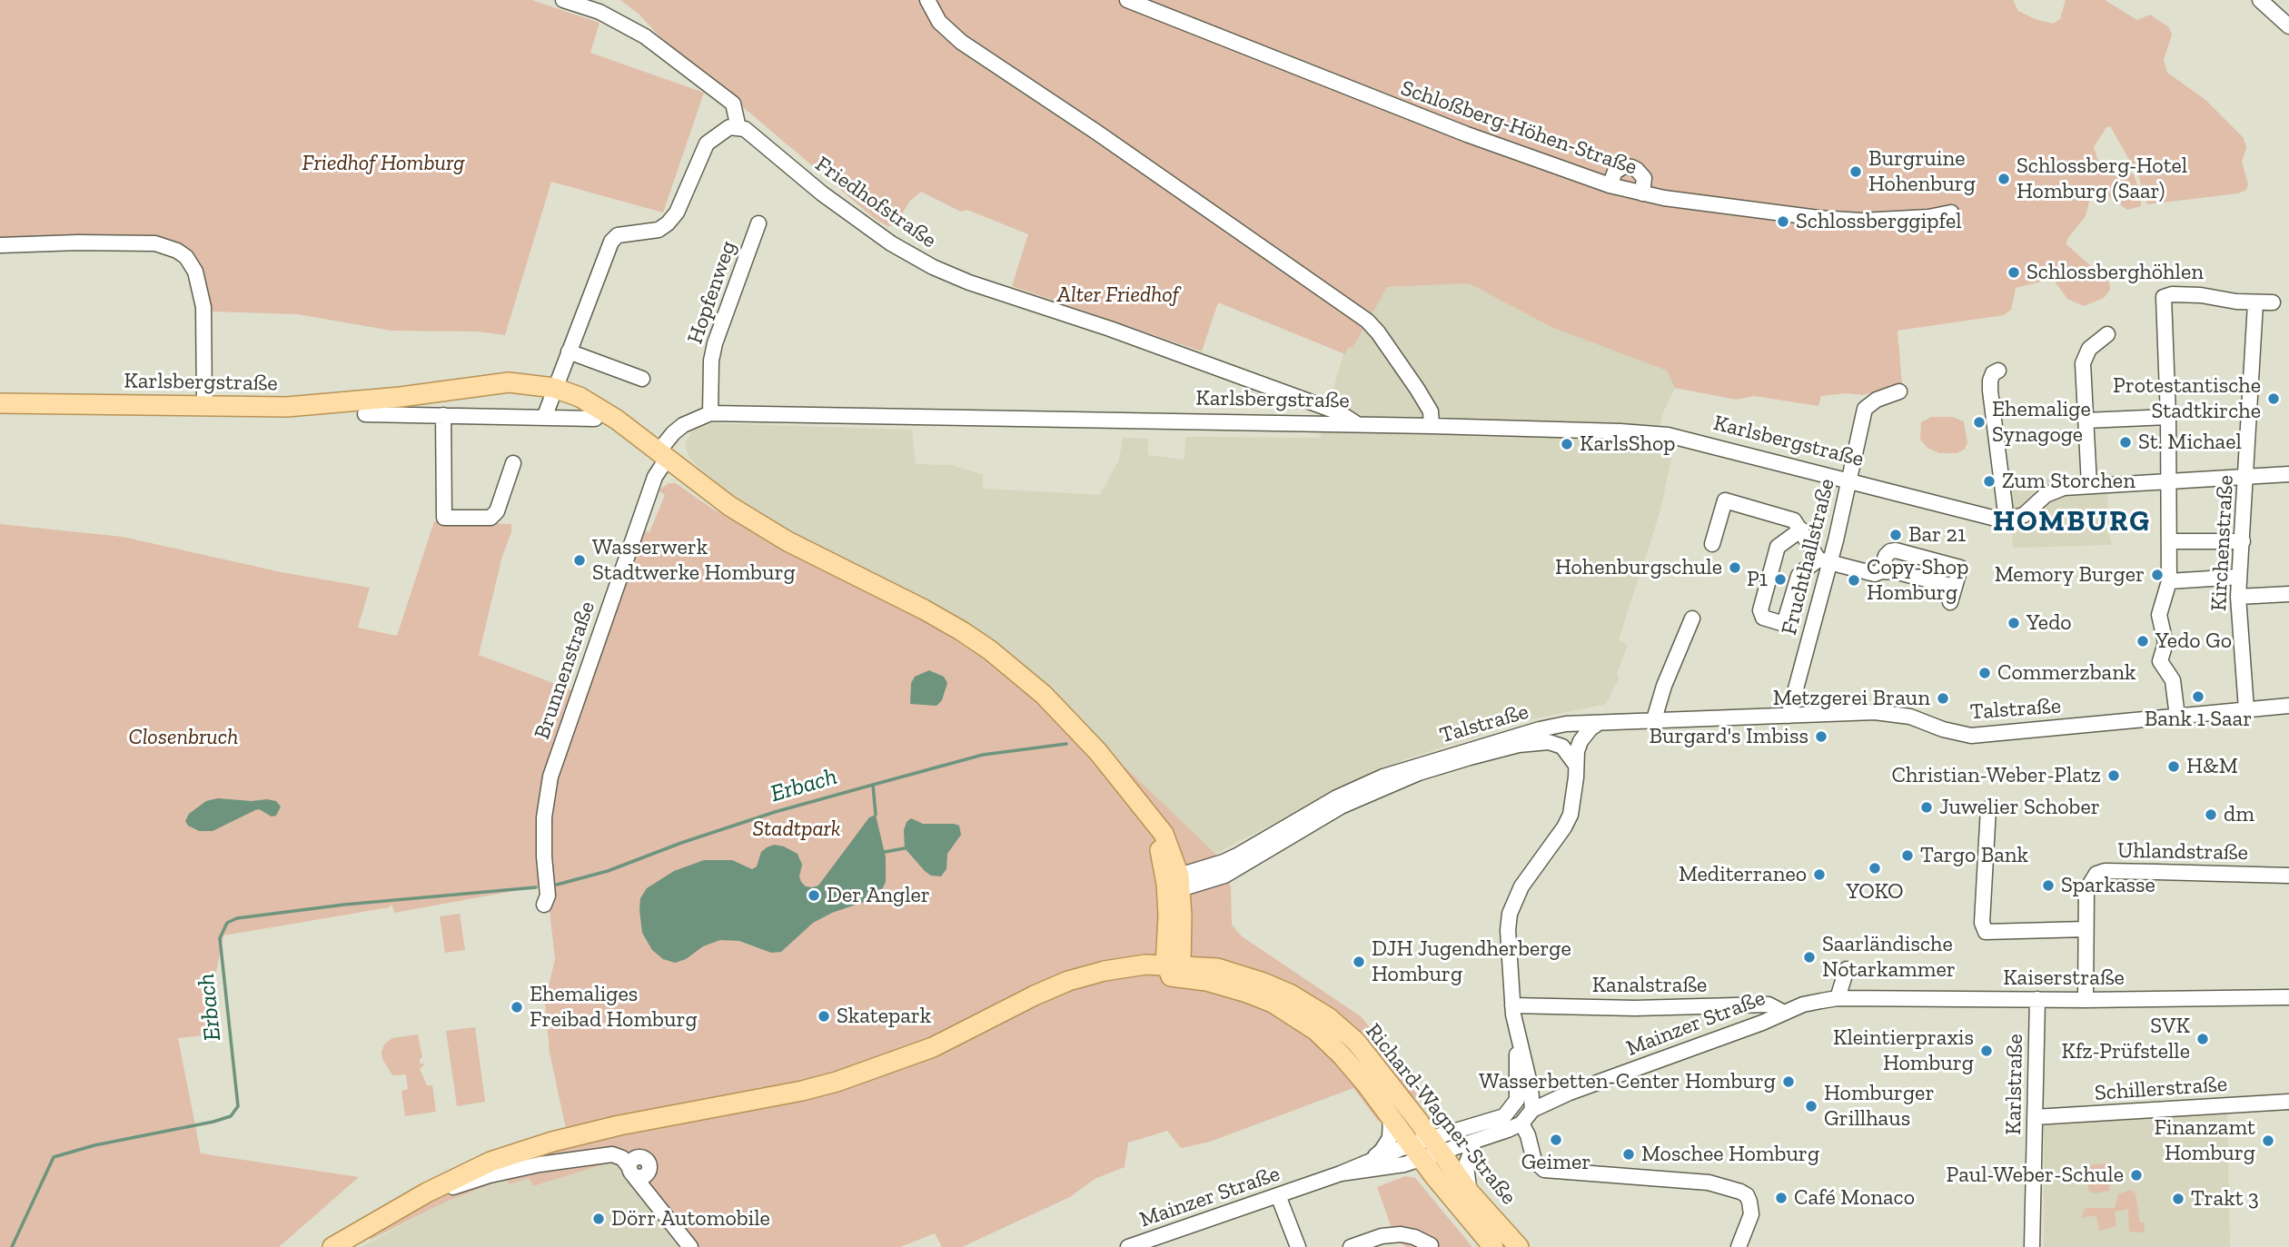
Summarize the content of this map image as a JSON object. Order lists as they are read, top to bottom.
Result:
{
  "streets": {
    "main road": ["Karlsbergstraße", "Richard-Wagner-Straße"],
    "street": [
      "Schloßberg-Höhen-Straße",
      "Friedhofstraße",
      "Hopfenweg",
      "Kirchenstraße",
      "Fruchthallstraße",
      "Brunnenstraße",
      "Talstraße",
      "Uhlandstraße",
      "Kaiserstraße",
      "Kanalstraße",
      "Mainzer Straße",
      "Karlstraße",
      "Schillerstraße"
    ]
  },
  "crossings": [
    ["Friedhofstraße", "Karlsbergstraße"],
    ["Hopfenweg", "Karlsbergstraße"],
    ["Karlsbergstraße", "Fruchthallstraße"],
    ["Karlsbergstraße", "Brunnenstraße"],
    ["Kirchenstraße", "Talstraße"],
    ["Fruchthallstraße", "Talstraße"],
    ["Uhlandstraße", "Kaiserstraße"],
    ["Kaiserstraße", "Mainzer Straße"],
    ["Kaiserstraße", "Karlstraße"],
    ["Kanalstraße", "Mainzer Straße"],
    ["Mainzer Straße", "Richard-Wagner-Straße"],
    ["Karlstraße", "Schillerstraße"]
  ],
  "districts": ["HOMBURG"],
  "water": ["Erbach"],
  "parks": [
    "Friedhof Homburg",
    "Alter Friedhof",
    "Closenbruch",
    "Stadtpark"
  ],
  "places": [
    "Burgruine Hohenburg",
    "Schlossberg-Hotel Homburg (Saar)",
    "Schlossberggipfel",
    "Schlossberghöhlen",
    "Protestantische Stadtkirche",
    "Ehemalige Synagoge",
    "St. Michael",
    "KarlsShop",
    "Zum Storchen",
    "Bar 21",
    "Wasserwerk Stadtwerke Homburg",
    "Hohenburgschule",
    "Memory Burger",
    "P1",
    "Copy-Shop Homburg",
    "Yedo",
    "Yedo Go",
    "Commerzbank",
    "Bank 1 Saar",
    "Metzgerei Braun",
    "Burgard's Imbiss",
    "H&M",
    "Christian-Weber-Platz",
    "Juwelier Schober",
    "dm",
    "Targo Bank",
    "YOKO",
    "Mediterraneo",
    "Sparkasse",
    "Der Angler",
    "Saarländische Notarkammer",
    "DJH Jugendherberge Homburg",
    "Ehemaliges Freibad Homburg",
    "Skatepark",
    "SVK Kfz-Prüfstelle",
    "Kleintierpraxis Homburg",
    "Wasserbetten-Center Homburg",
    "Homburger Grillhaus",
    "Geimer",
    "Finanzamt Homburg",
    "Moschee Homburg",
    "Paul-Weber-Schule",
    "Café Monaco",
    "Trakt 3",
    "Dörr Automobile"
  ]
}
